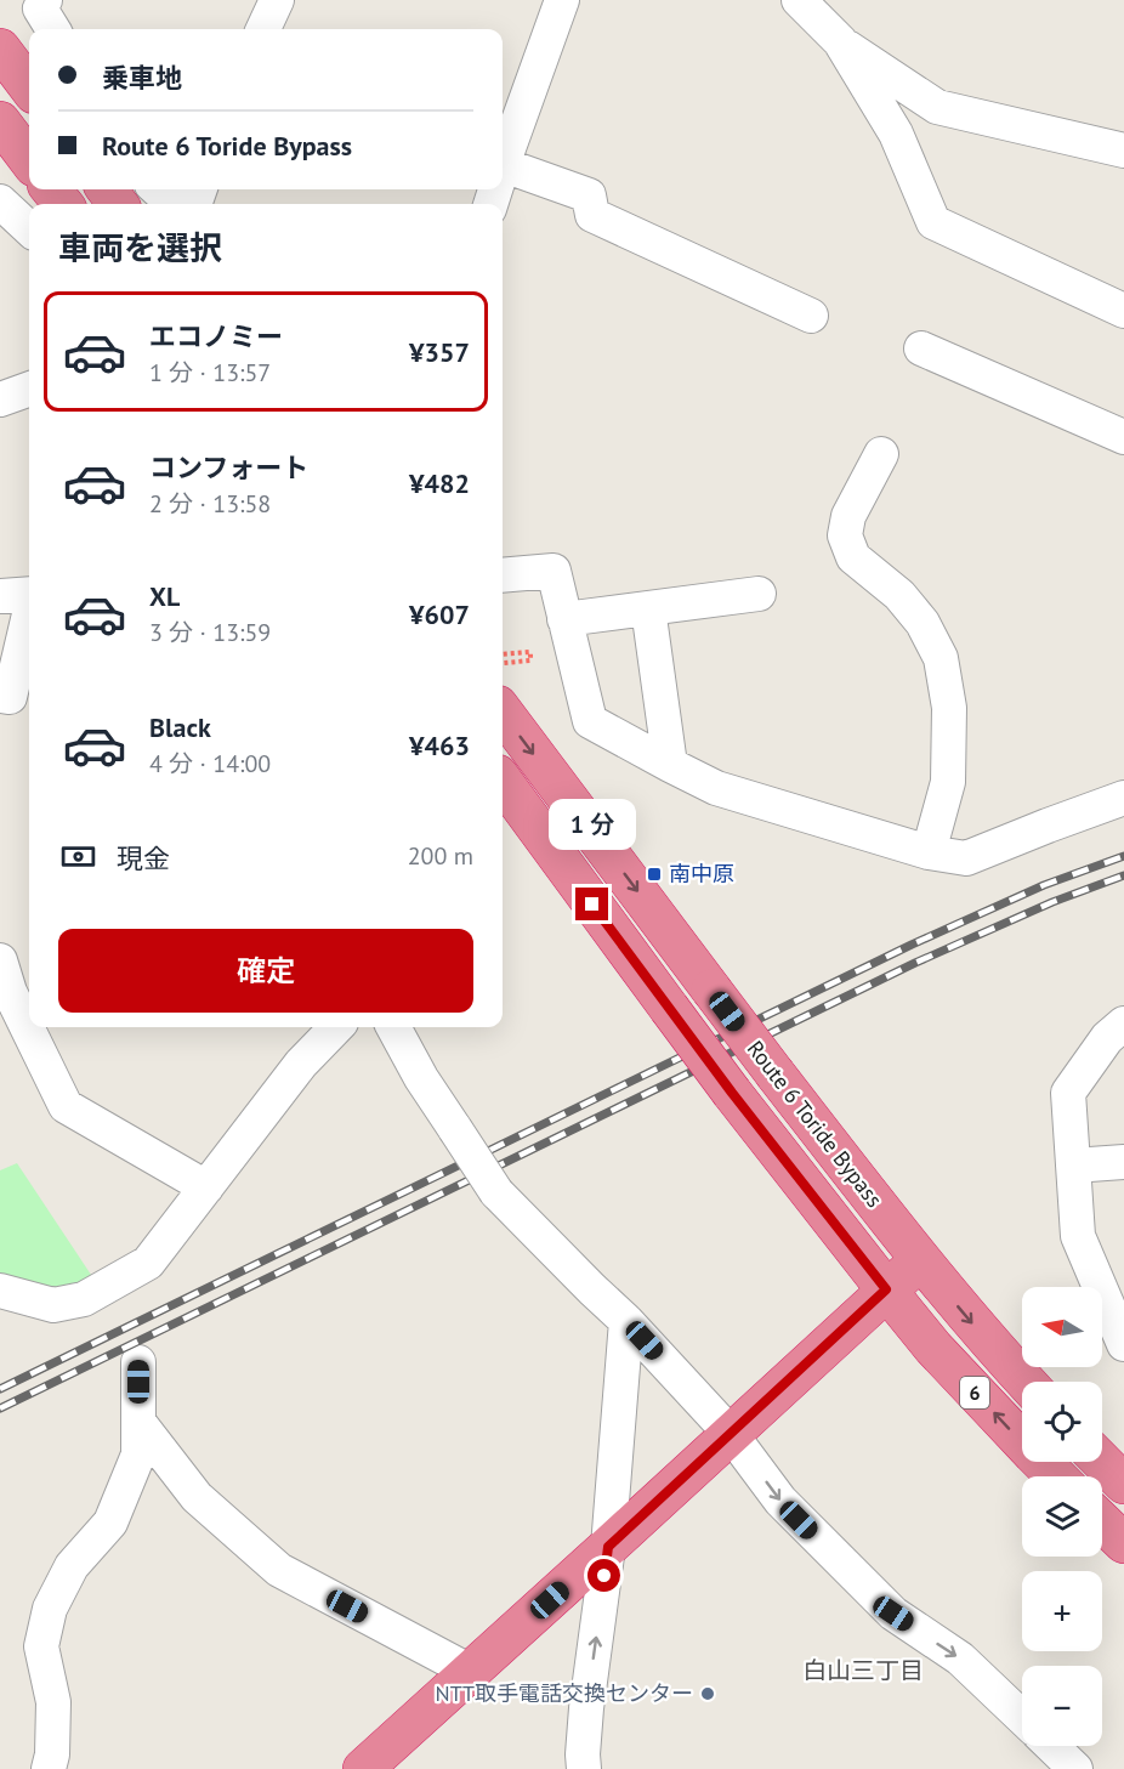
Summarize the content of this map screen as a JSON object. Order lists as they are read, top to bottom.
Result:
{
  "streets": {
    "highway": ["Route 6 Toride Bypass", "6"]
  },
  "districts": ["白山三丁目"],
  "places": {
    "transit": ["南中原"],
    "other": ["NTT取手電話交換センター"]
  },
  "north": "left",
  "page": {
    "banner": ["乗車地", "Route 6 Toride Bypass"],
    "heading": "車両を選択",
    "list": [
      {
        "name": "エコノミー",
        "note": "1 分 · 13:57",
        "value": "¥357"
      },
      {
        "name": "コンフォート",
        "note": "2 分 · 13:58",
        "value": "¥482"
      },
      {
        "name": "XL",
        "note": "3 分 · 13:59",
        "value": "¥607"
      },
      {
        "name": "Black",
        "note": "4 分 · 14:00",
        "value": "¥463"
      }
    ],
    "bubble": "1 分",
    "pay": ["現金", "200 m"],
    "buttons": "確定",
    "map_buttons": ["+", "−"]
  }
}
